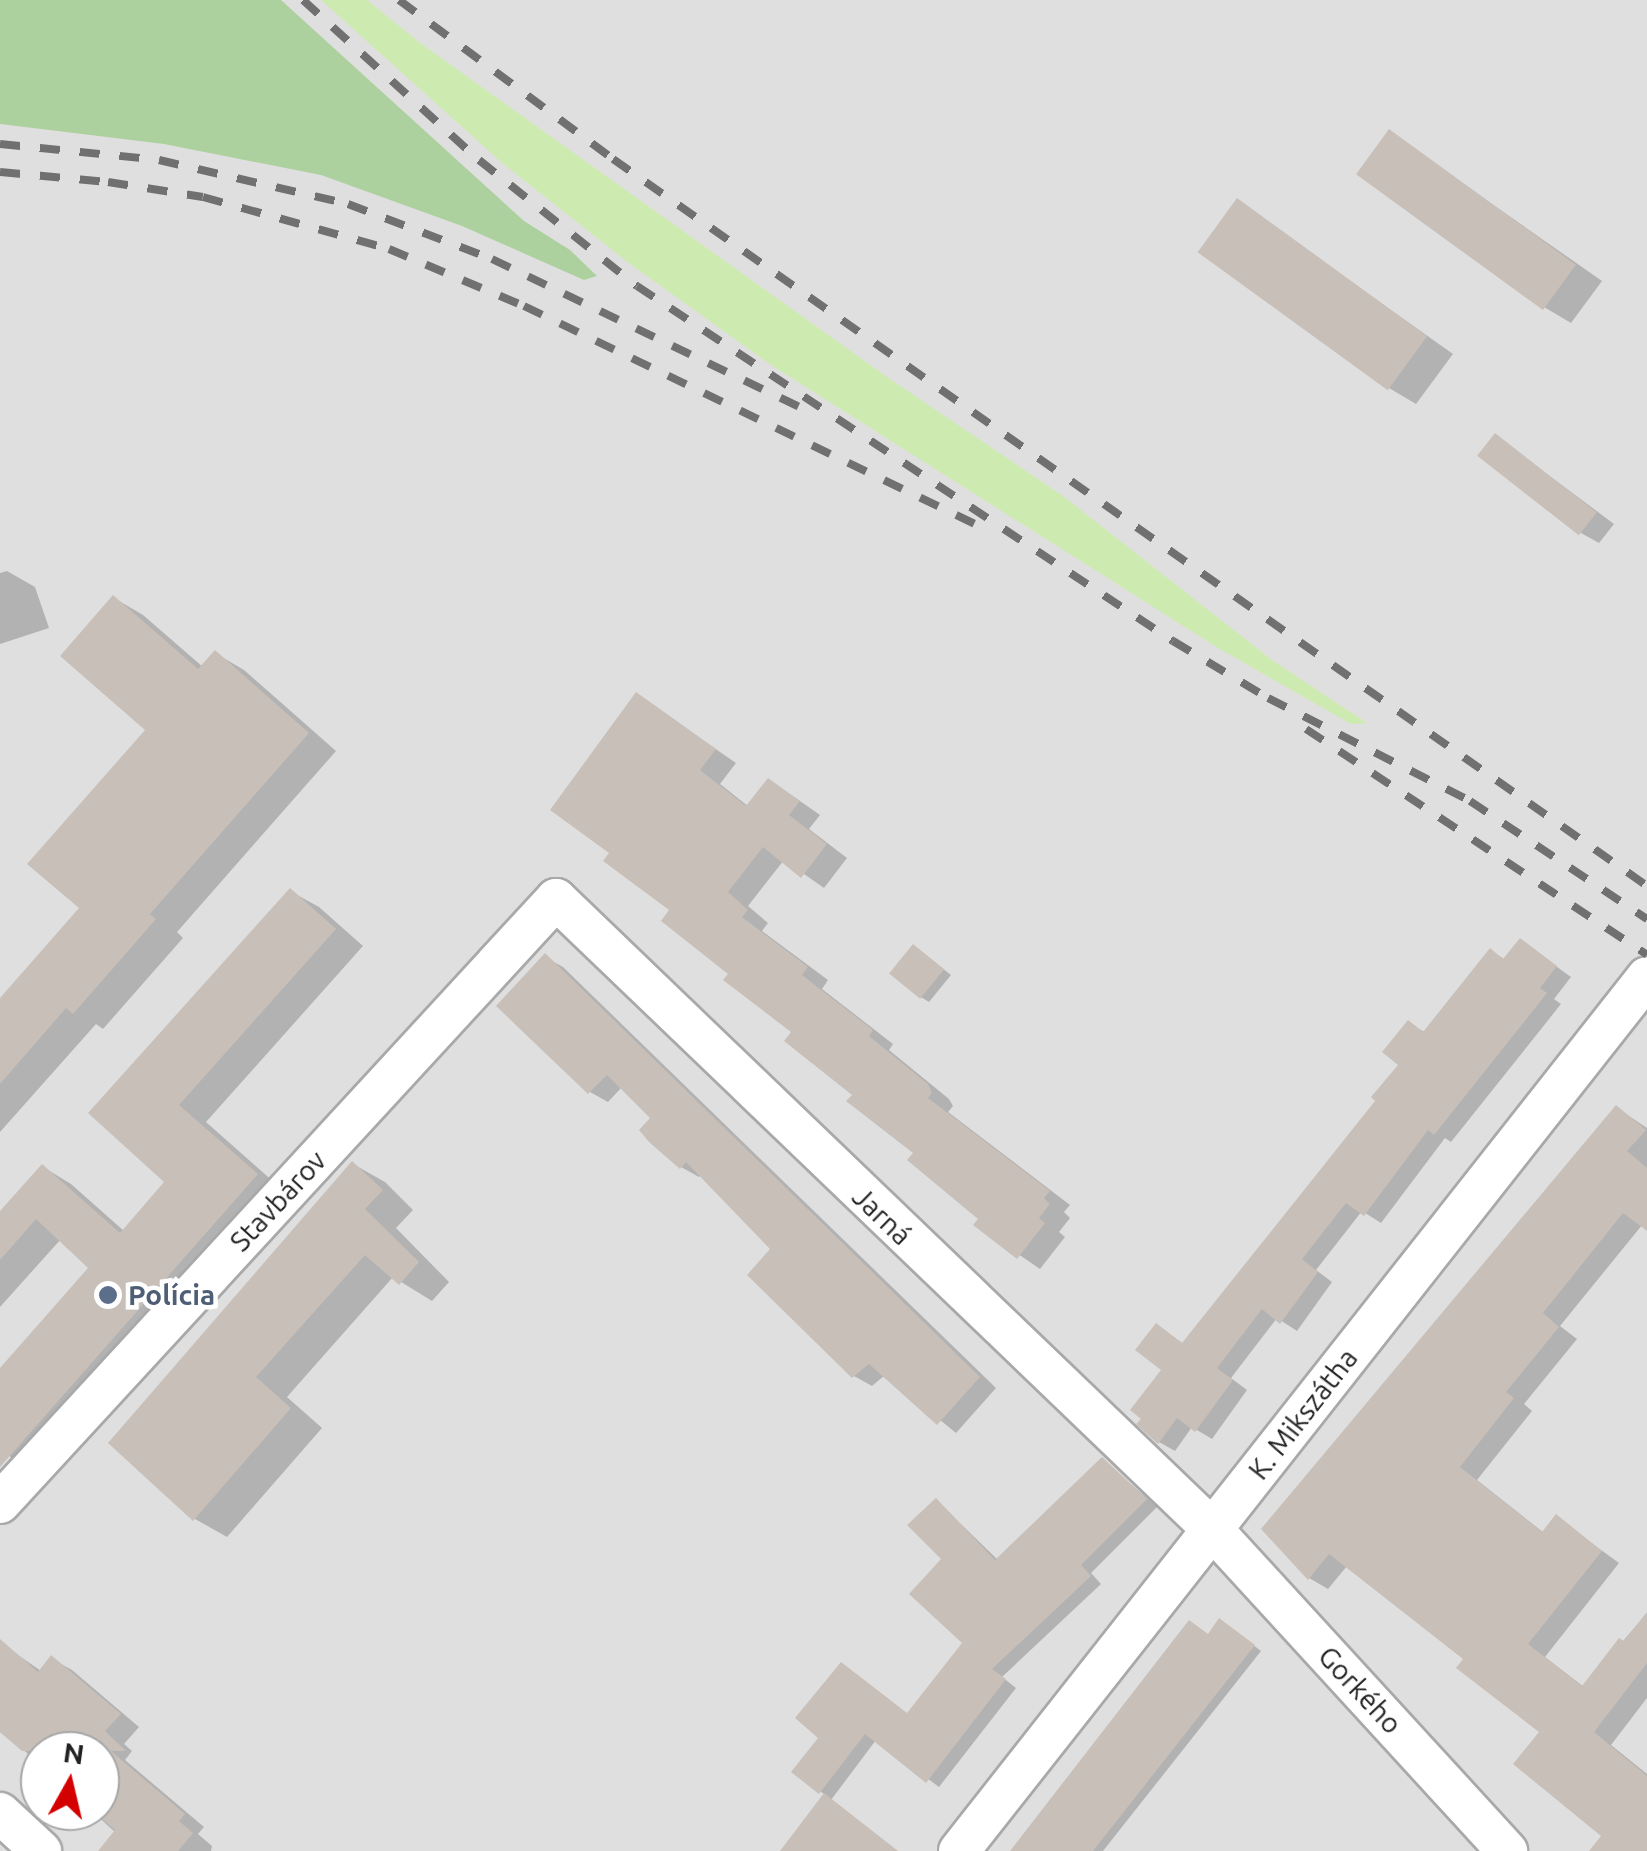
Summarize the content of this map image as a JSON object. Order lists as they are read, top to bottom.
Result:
{
  "streets": {
    "street": [
      "Stavbárov",
      "Jarná",
      "K. Mikszátha",
      "Gorkého"
    ]
  },
  "crossings": [
    ["Stavbárov", "Jarná"],
    ["Jarná", "K. Mikszátha"],
    ["Jarná", "Gorkého"],
    ["K. Mikszátha", "Gorkého"]
  ],
  "places": ["Polícia"],
  "north": "top"
}
